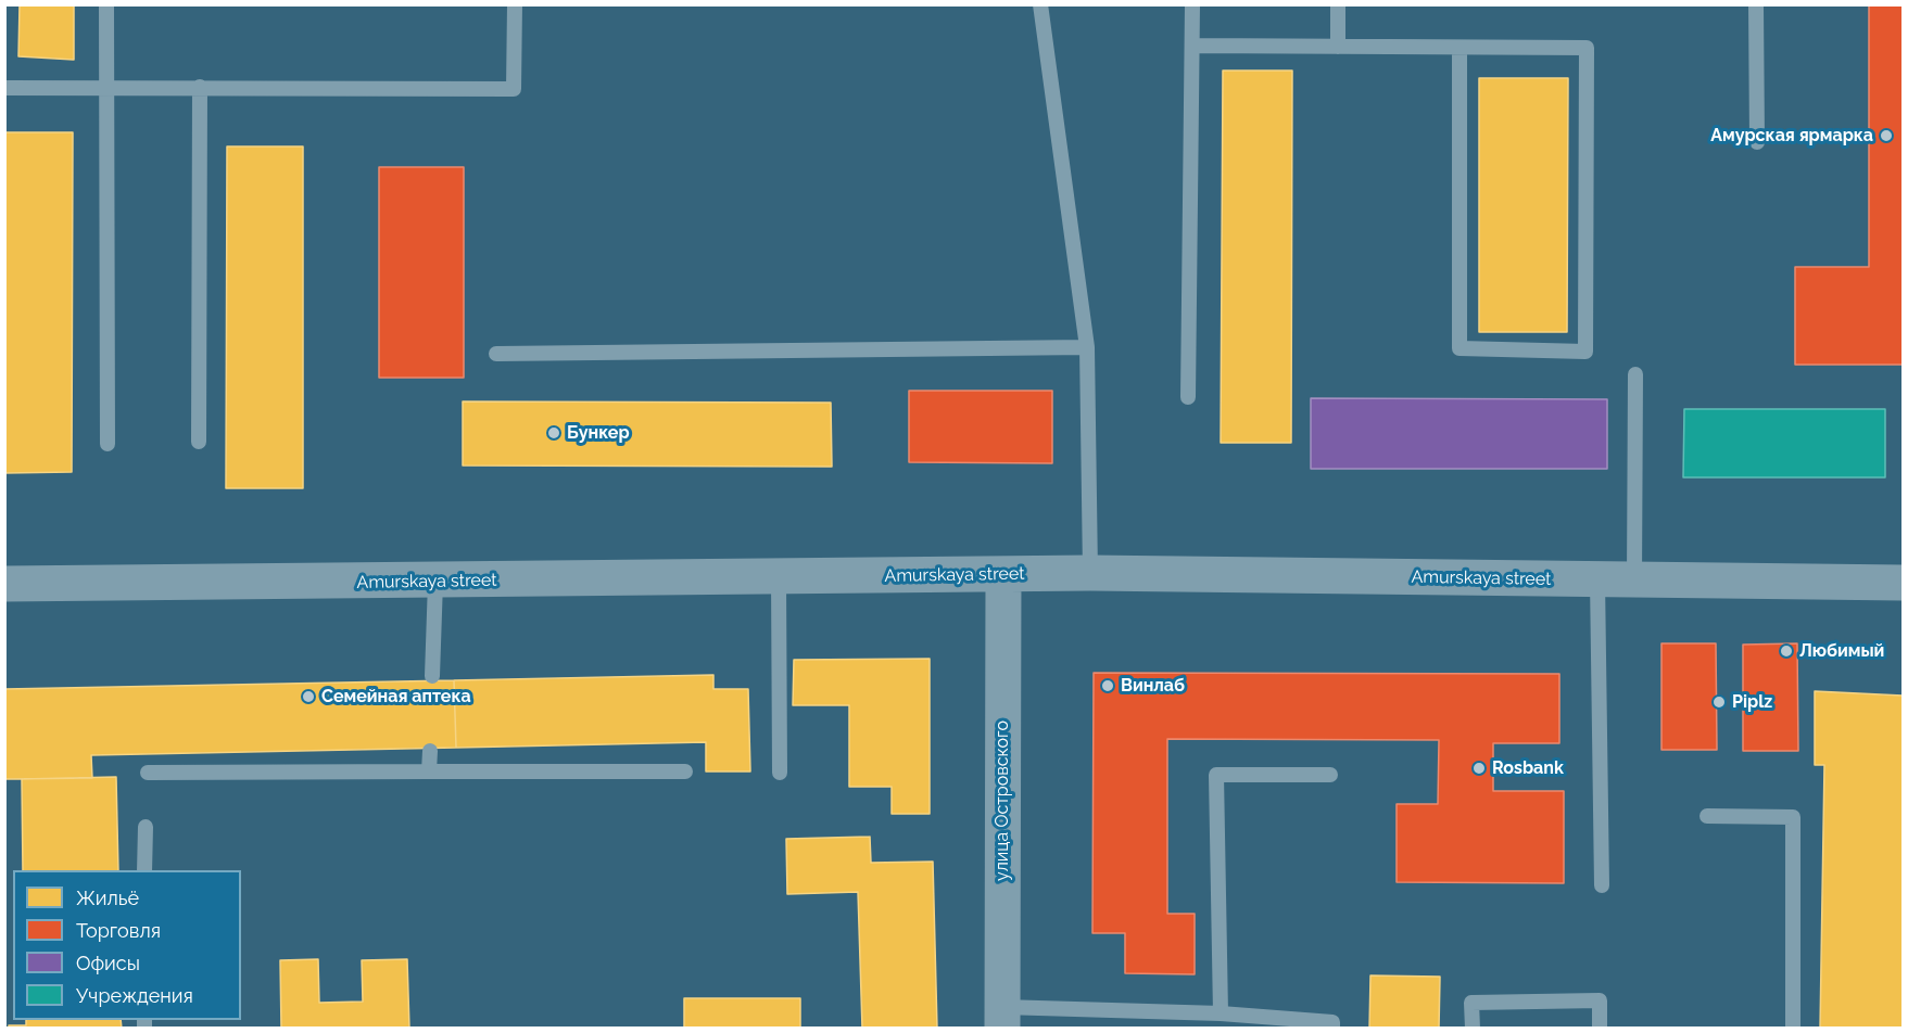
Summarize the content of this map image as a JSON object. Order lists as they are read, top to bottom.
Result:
{
  "streets": {
    "street": ["Amurskaya street", "улица Островского"]
  },
  "crossings": [
    ["Amurskaya street", "улица Островского"]
  ],
  "places": [
    "Амурская ярмарка",
    "Бункер",
    "Любимый",
    "Винлаб",
    "Семейная аптека",
    "Piplz",
    "Rosbank"
  ],
  "legend": [
    "Жильё",
    "Торговля",
    "Офисы",
    "Учреждения"
  ]
}
